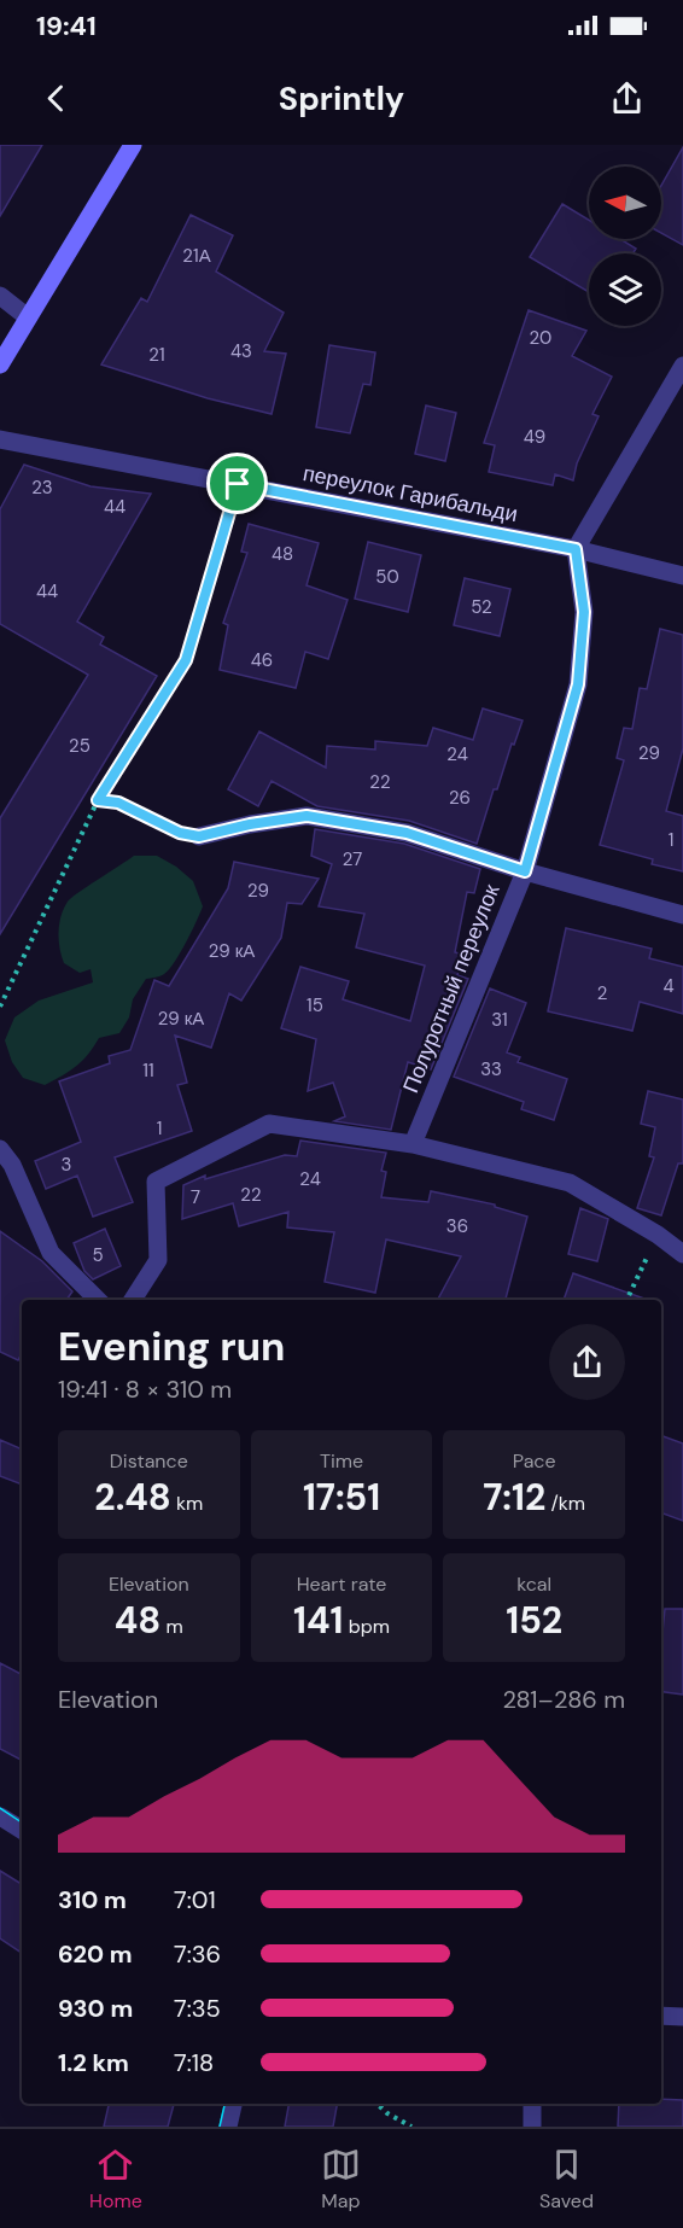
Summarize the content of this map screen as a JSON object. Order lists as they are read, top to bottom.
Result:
{
  "streets": {
    "street": ["переулок Гарибальди", "Полуротный переулок"]
  },
  "crossings": [
    ["переулок Гарибальди", "Полуротный переулок"]
  ],
  "house_numbers": [
    "21А",
    "20",
    "43",
    "21",
    "49",
    "23",
    "44",
    "48",
    "50",
    "44",
    "52",
    "46",
    "25",
    "29",
    "24",
    "22",
    "26",
    "1",
    "27",
    "29",
    "29 кА",
    "4",
    "2",
    "15",
    "29 кА",
    "31",
    "33",
    "11",
    "1",
    "3",
    "24",
    "22",
    "7",
    "36",
    "5"
  ],
  "north": "left",
  "page": {
    "status": "19:41",
    "header": "Sprintly",
    "heading": ["Evening run", "19:41 · 8 × 310 m"],
    "stats": [
      ["Distance", "2.48 km"],
      ["Time", "17:51"],
      ["Pace", "7:12 /km"],
      ["Elevation", "48 m"],
      ["Heart rate", "141 bpm"],
      ["kcal", "152"]
    ],
    "chart": ["Elevation", "281–286 m"],
    "list": [
      {
        "name": "310 m",
        "note": "7:01"
      },
      {
        "name": "620 m",
        "note": "7:36"
      },
      {
        "name": "930 m",
        "note": "7:35"
      },
      {
        "name": "1.2 km",
        "note": "7:18"
      }
    ],
    "tabs": ["Home", "Map", "Saved"]
  }
}
